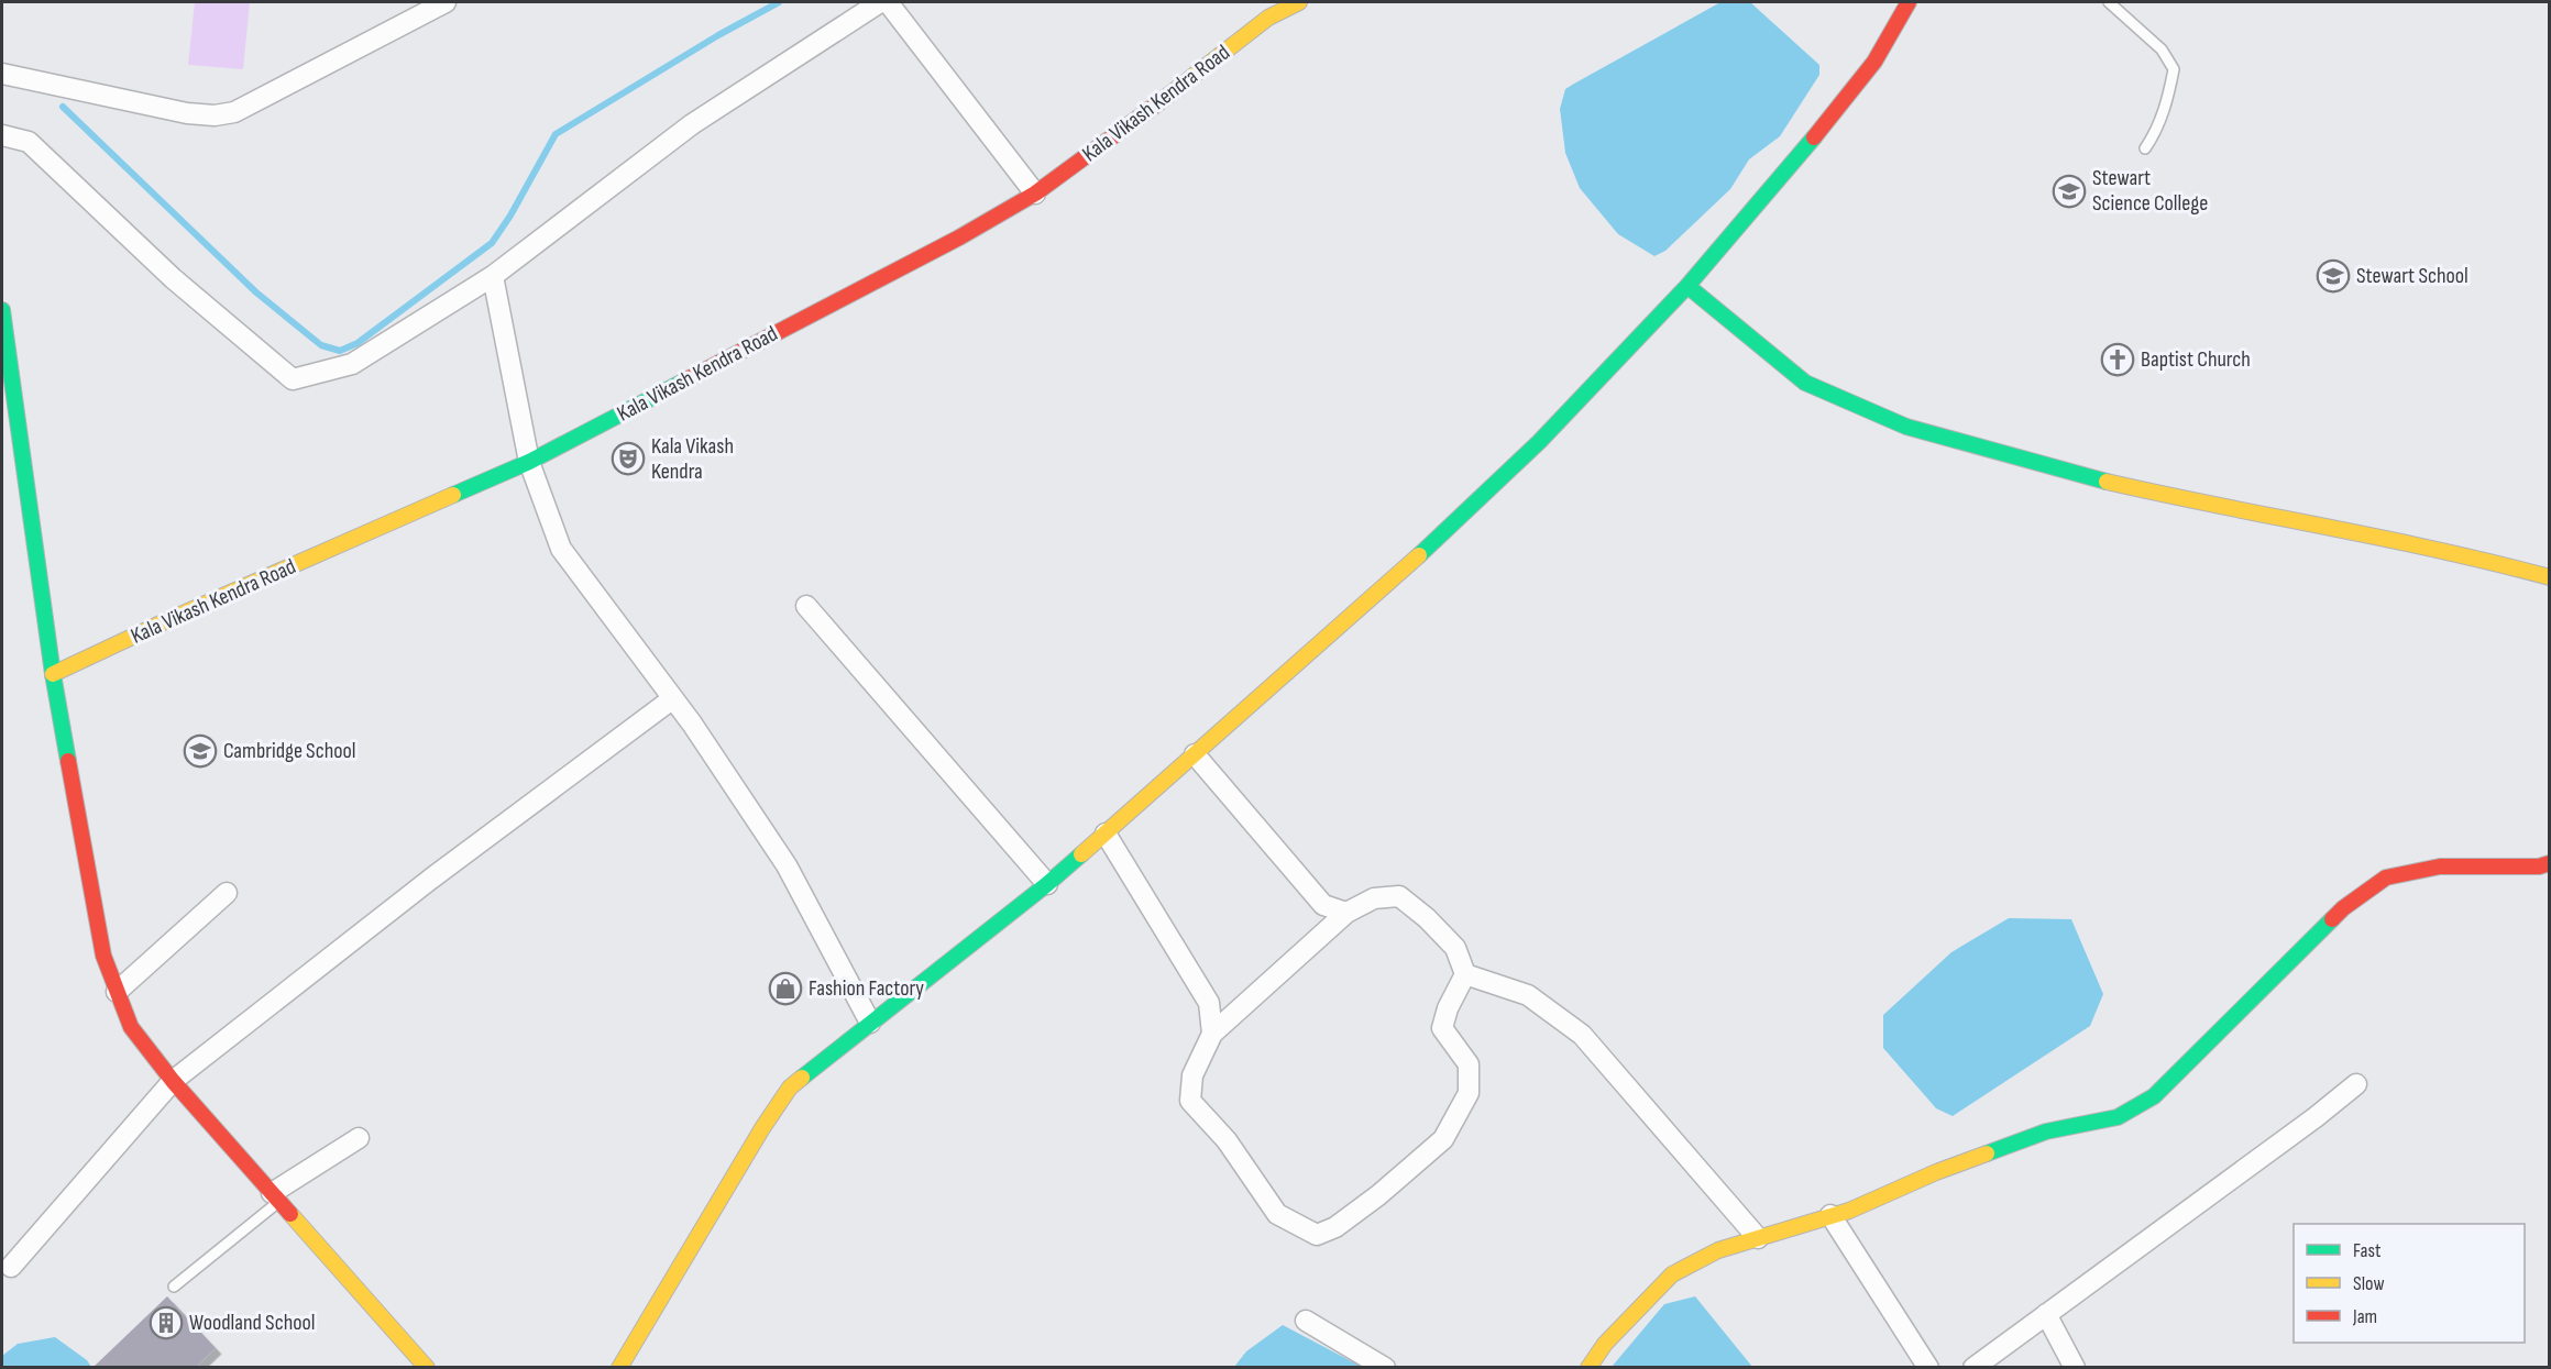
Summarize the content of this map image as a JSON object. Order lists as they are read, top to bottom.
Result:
{
  "streets": {
    "street": ["Kala Vikash Kendra Road"]
  },
  "places": {
    "school or university": ["Stewart Science College", "Stewart School", "Cambridge School"],
    "church": ["Baptist Church"],
    "theatre": ["Kala Vikash Kendra"],
    "shop": ["Fashion Factory"],
    "building": ["Woodland School"]
  },
  "legend": ["Fast", "Slow", "Jam"]
}
